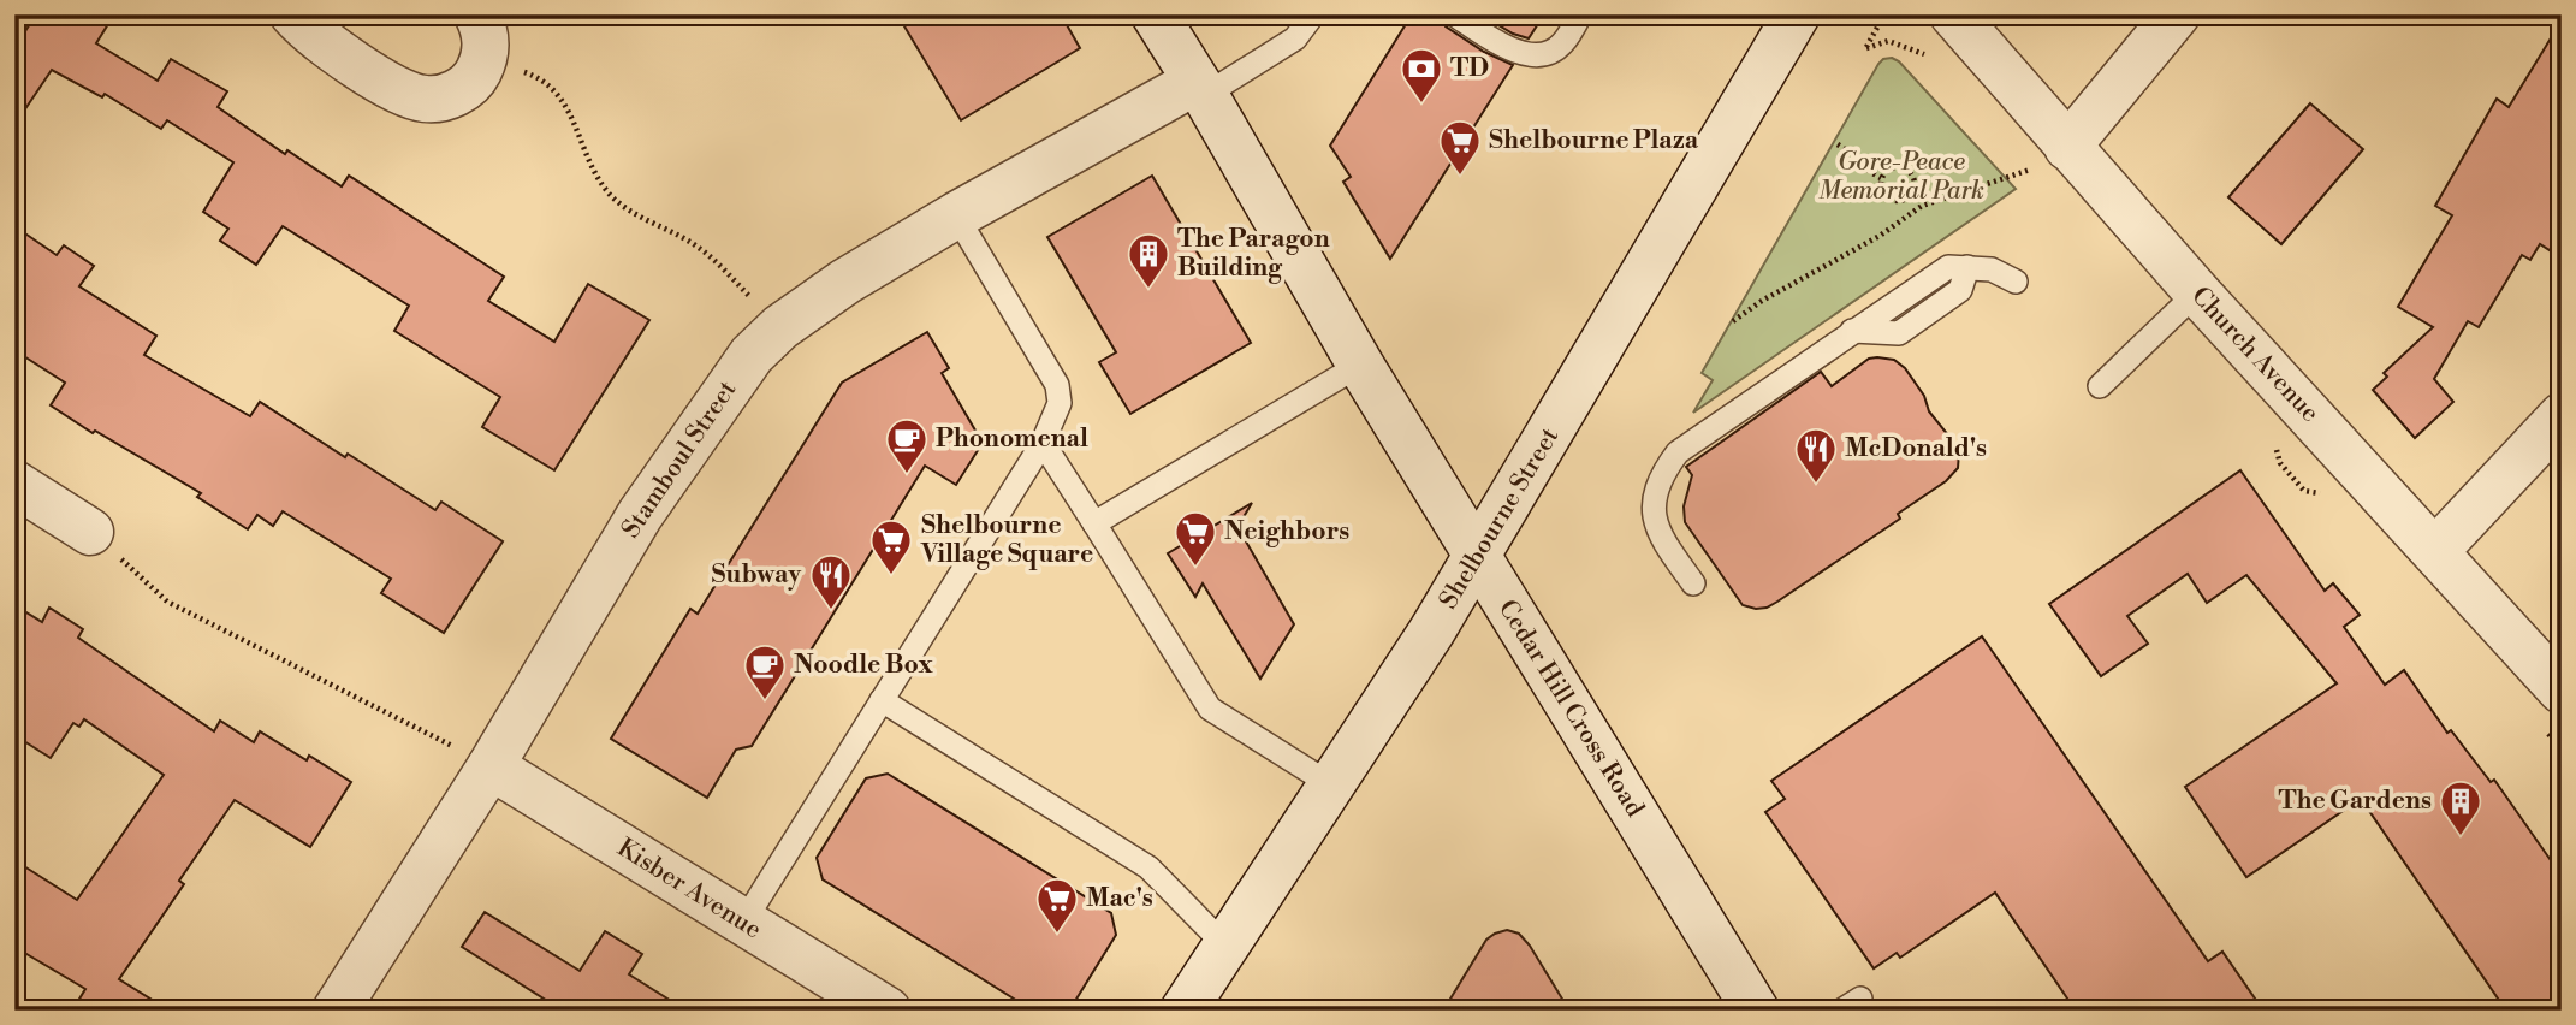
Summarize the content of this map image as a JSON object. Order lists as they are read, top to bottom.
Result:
{
  "streets": {
    "street": [
      "Church Avenue",
      "Stamboul Street",
      "Shelbourne Street",
      "Cedar Hill Cross Road",
      "Kisber Avenue"
    ]
  },
  "crossings": [
    ["Stamboul Street", "Cedar Hill Cross Road"],
    ["Stamboul Street", "Kisber Avenue"],
    ["Shelbourne Street", "Cedar Hill Cross Road"]
  ],
  "parks": ["Gore-Peace Memorial Park"],
  "places": {
    "bank": ["TD"],
    "supermarket": [
      "Shelbourne Plaza",
      "Neighbors",
      "Shelbourne Village Square",
      "Mac's"
    ],
    "building": ["The Paragon Building", "The Gardens"],
    "cafe": ["Phonomenal", "Noodle Box"],
    "restaurant": ["McDonald's", "Subway"]
  }
}
